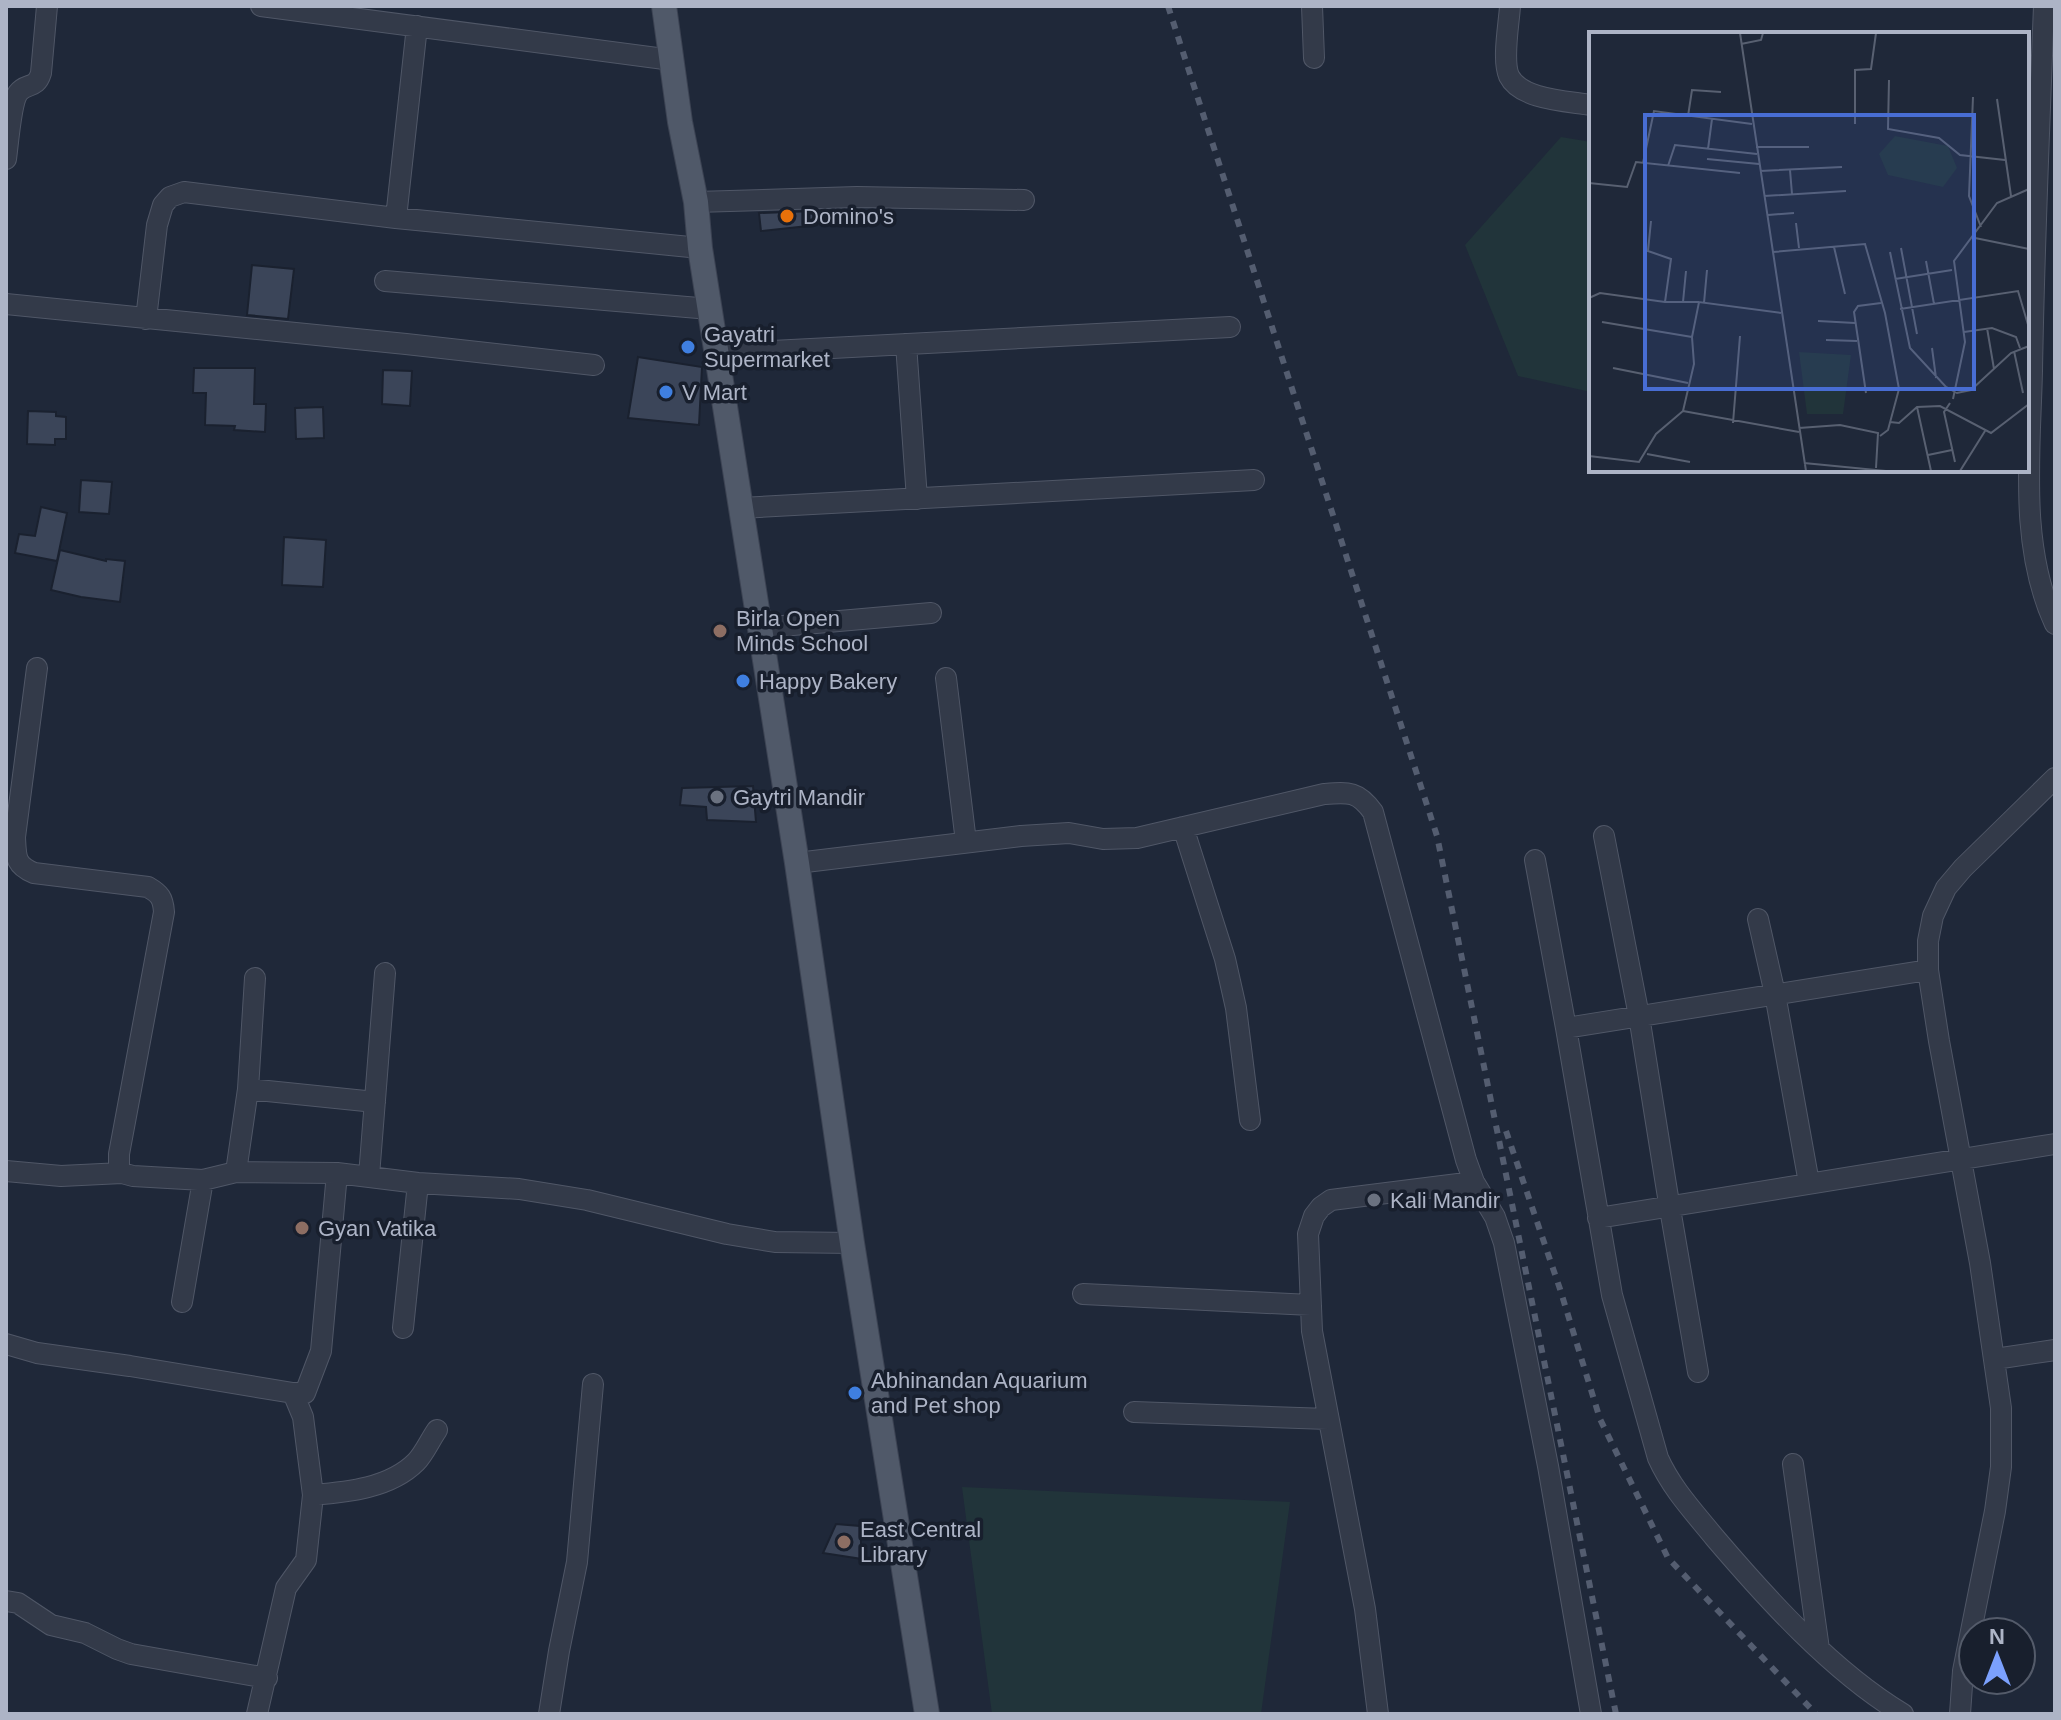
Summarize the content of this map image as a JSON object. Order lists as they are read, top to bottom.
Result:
{
  "places": [
    "Domino's",
    "Gayatri Supermarket",
    "V Mart",
    "Birla Open Minds School",
    "Happy Bakery",
    "Gaytri Mandir",
    "Kali Mandir",
    "Gyan Vatika",
    "Abhinandan Aquarium and Pet shop",
    "East Central Library"
  ],
  "north": "top"
}
